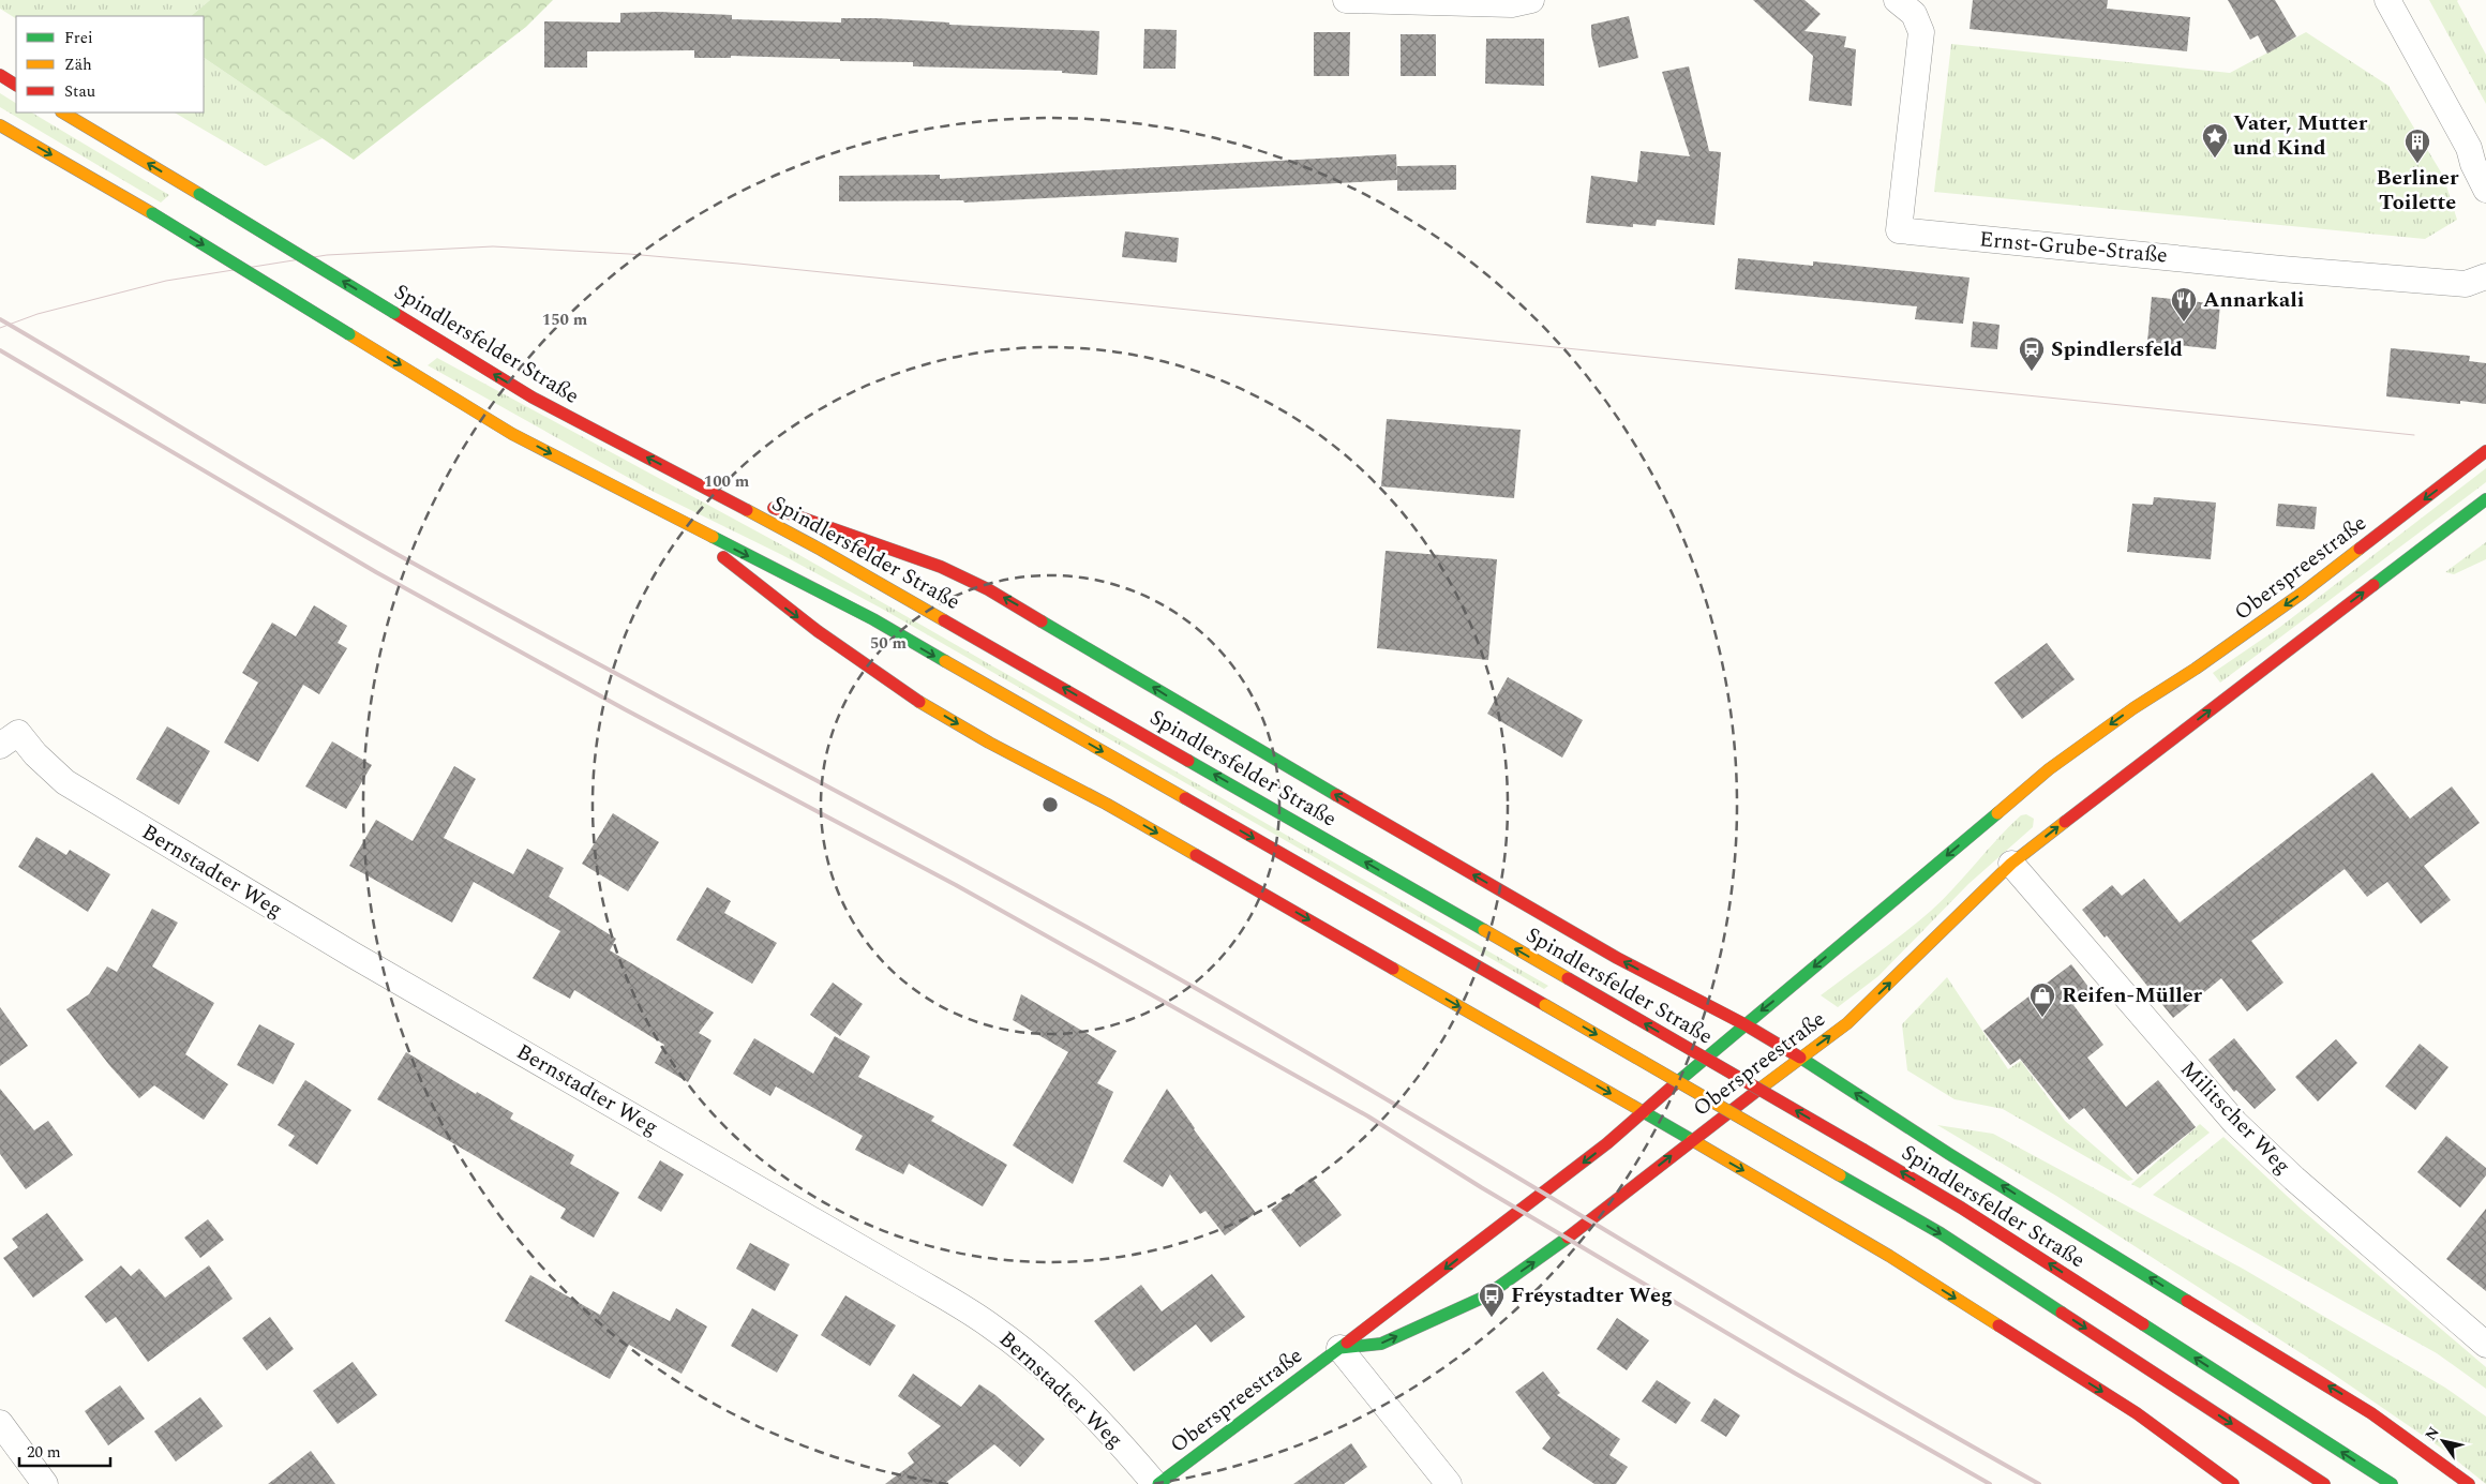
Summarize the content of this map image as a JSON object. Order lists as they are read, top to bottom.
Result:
{
  "streets": {
    "main road": ["Spindlersfelder Straße", "Oberspreestraße"],
    "street": ["Ernst-Grube-Straße", "Bernstadter Weg", "Militscher Weg"]
  },
  "crossings": [
    ["Spindlersfelder Straße", "Oberspreestraße"],
    ["Oberspreestraße", "Bernstadter Weg"],
    ["Oberspreestraße", "Militscher Weg"]
  ],
  "places": {
    "place": ["Vater, Mutter und Kind"],
    "building": ["Berliner Toilette"],
    "restaurant": ["Annarkali"],
    "station": ["Spindlersfeld"],
    "shop": ["Reifen-Müller"],
    "bus stop": ["Freystadter Weg"]
  },
  "legend": ["Frei", "Zäh", "Stau"],
  "scale_bar": "20 m",
  "north": "top left",
  "rings": ["150 m", "100 m", "50 m"]
}
